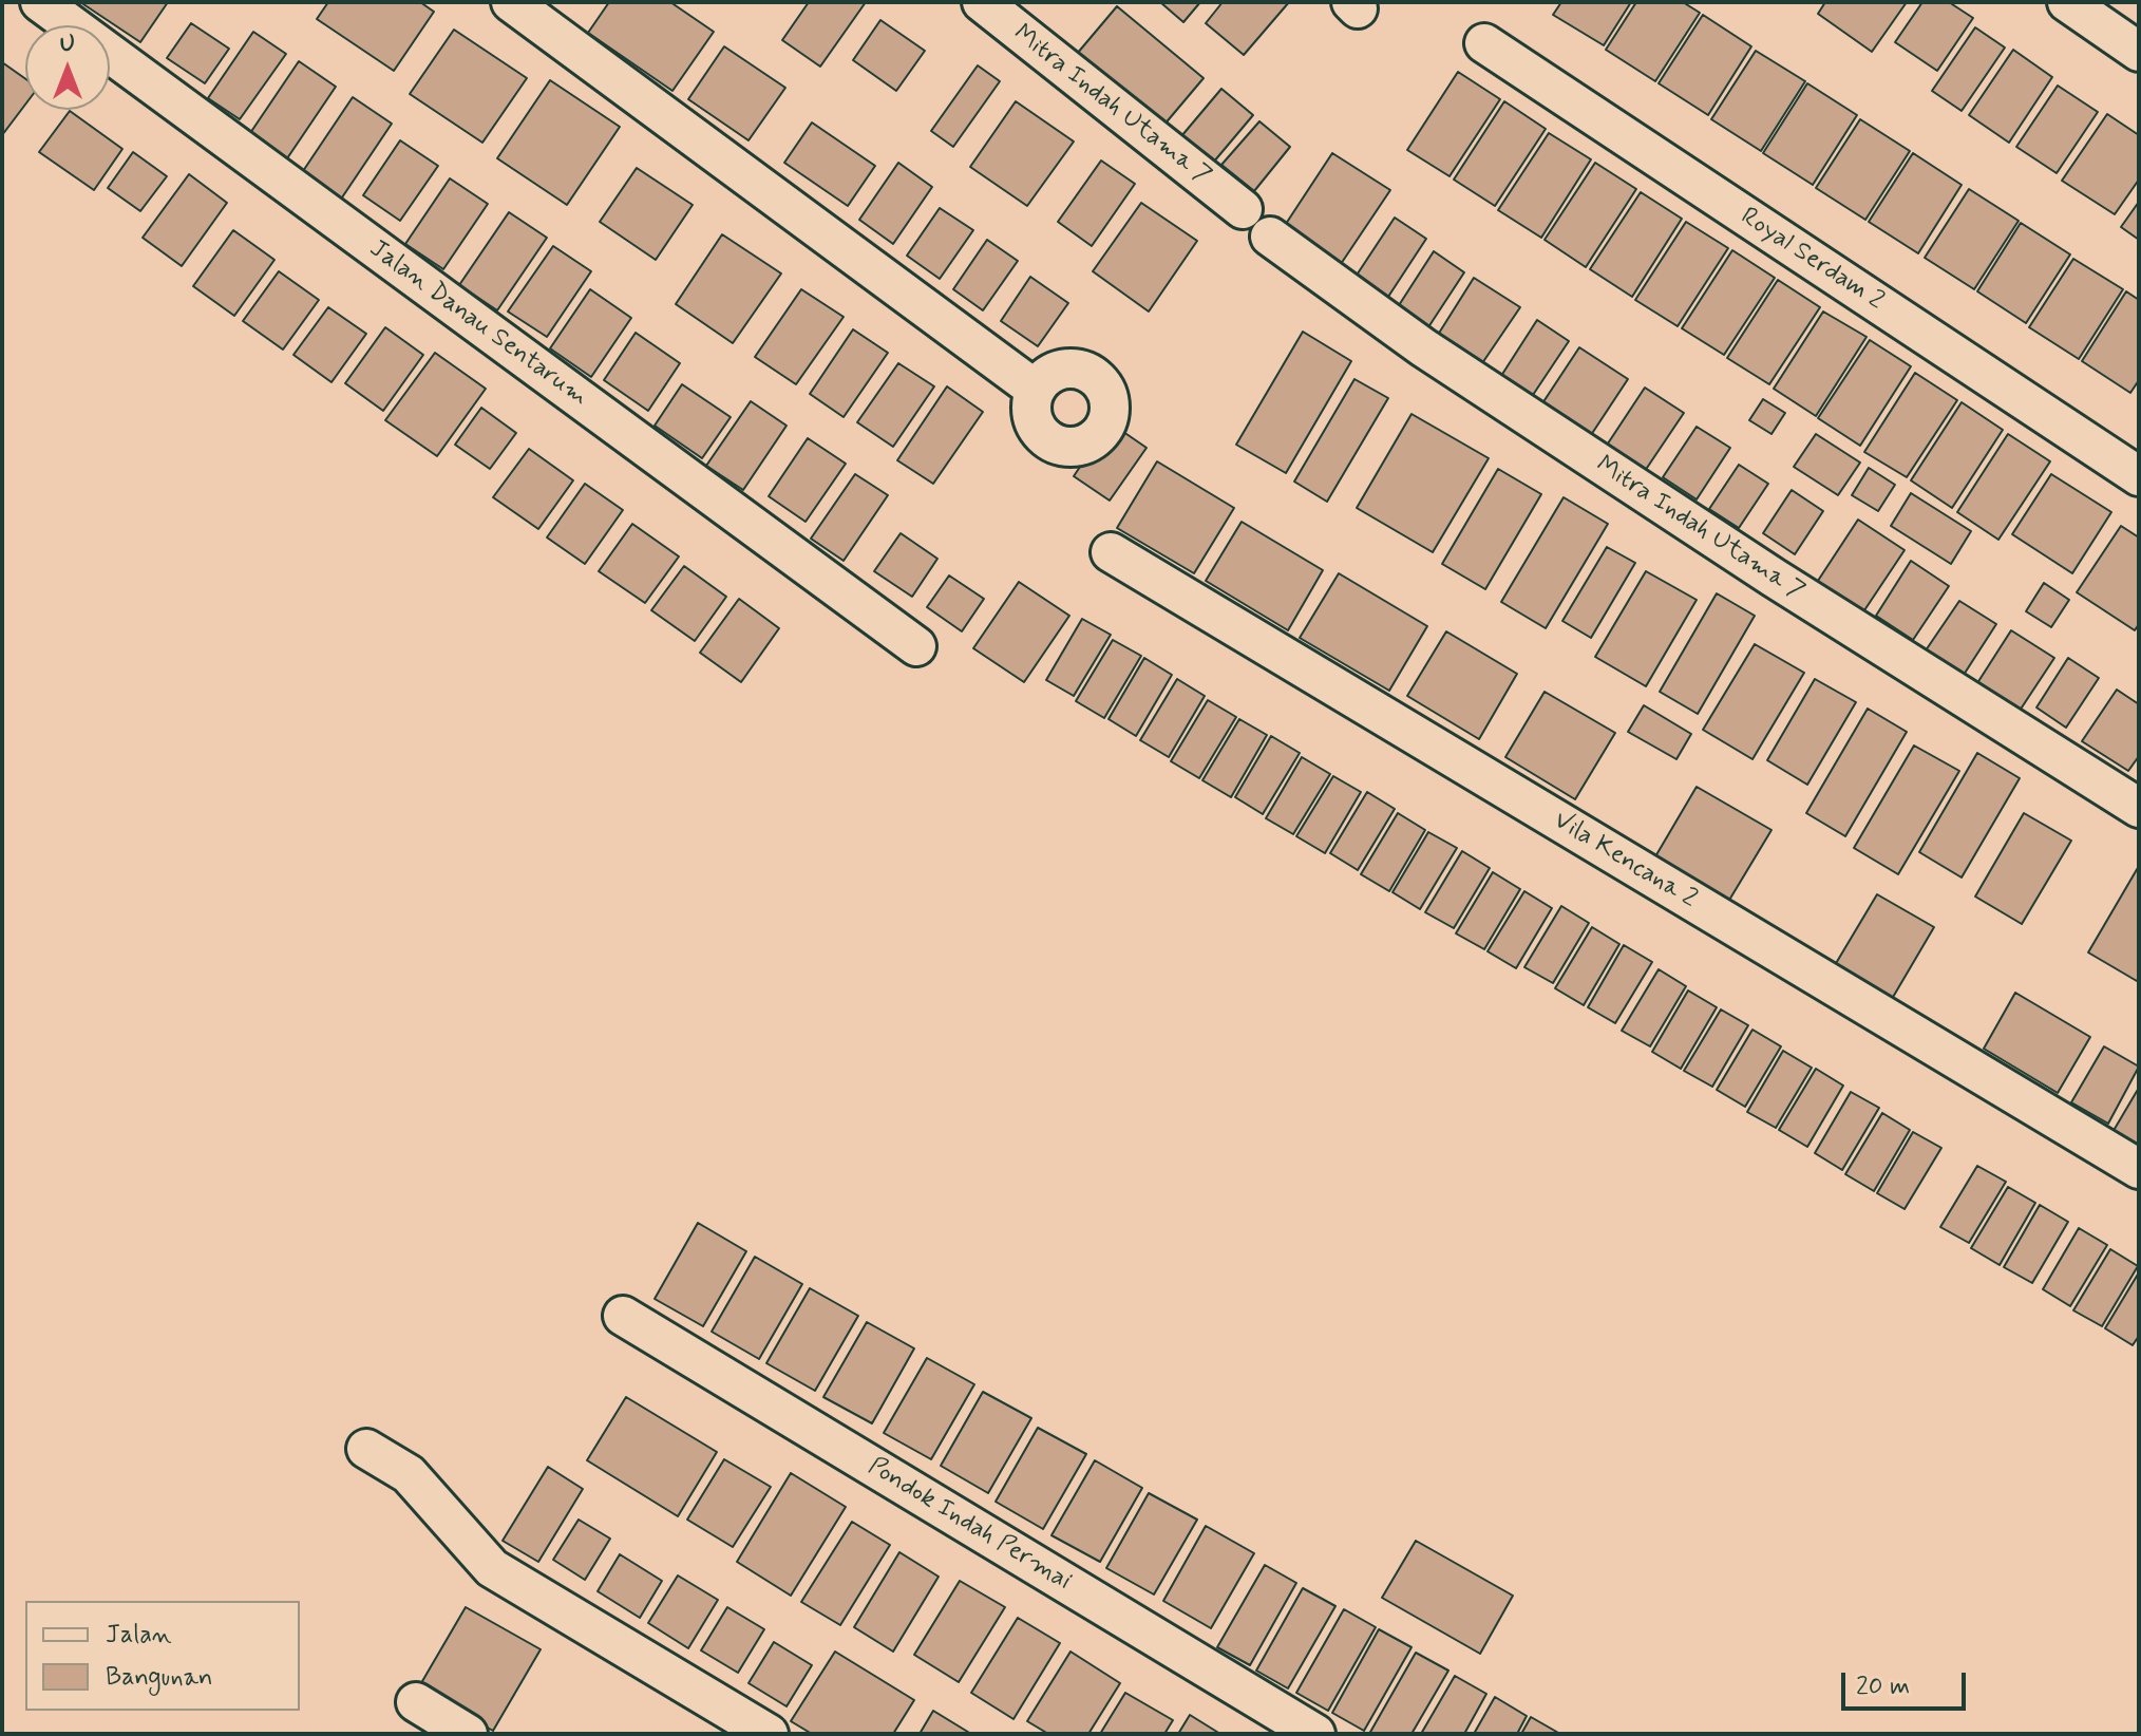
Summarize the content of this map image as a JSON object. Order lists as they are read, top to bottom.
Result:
{
  "streets": {
    "street": [
      "Mitra Indah Utama 7",
      "Royal Serdam 2",
      "Jalan Danau Sentarum",
      "Vila Kencana 2",
      "Pondok Indah Permai"
    ]
  },
  "legend": ["Jalan", "Bangunan"],
  "scale_bar": "20 m",
  "north": "top"
}
